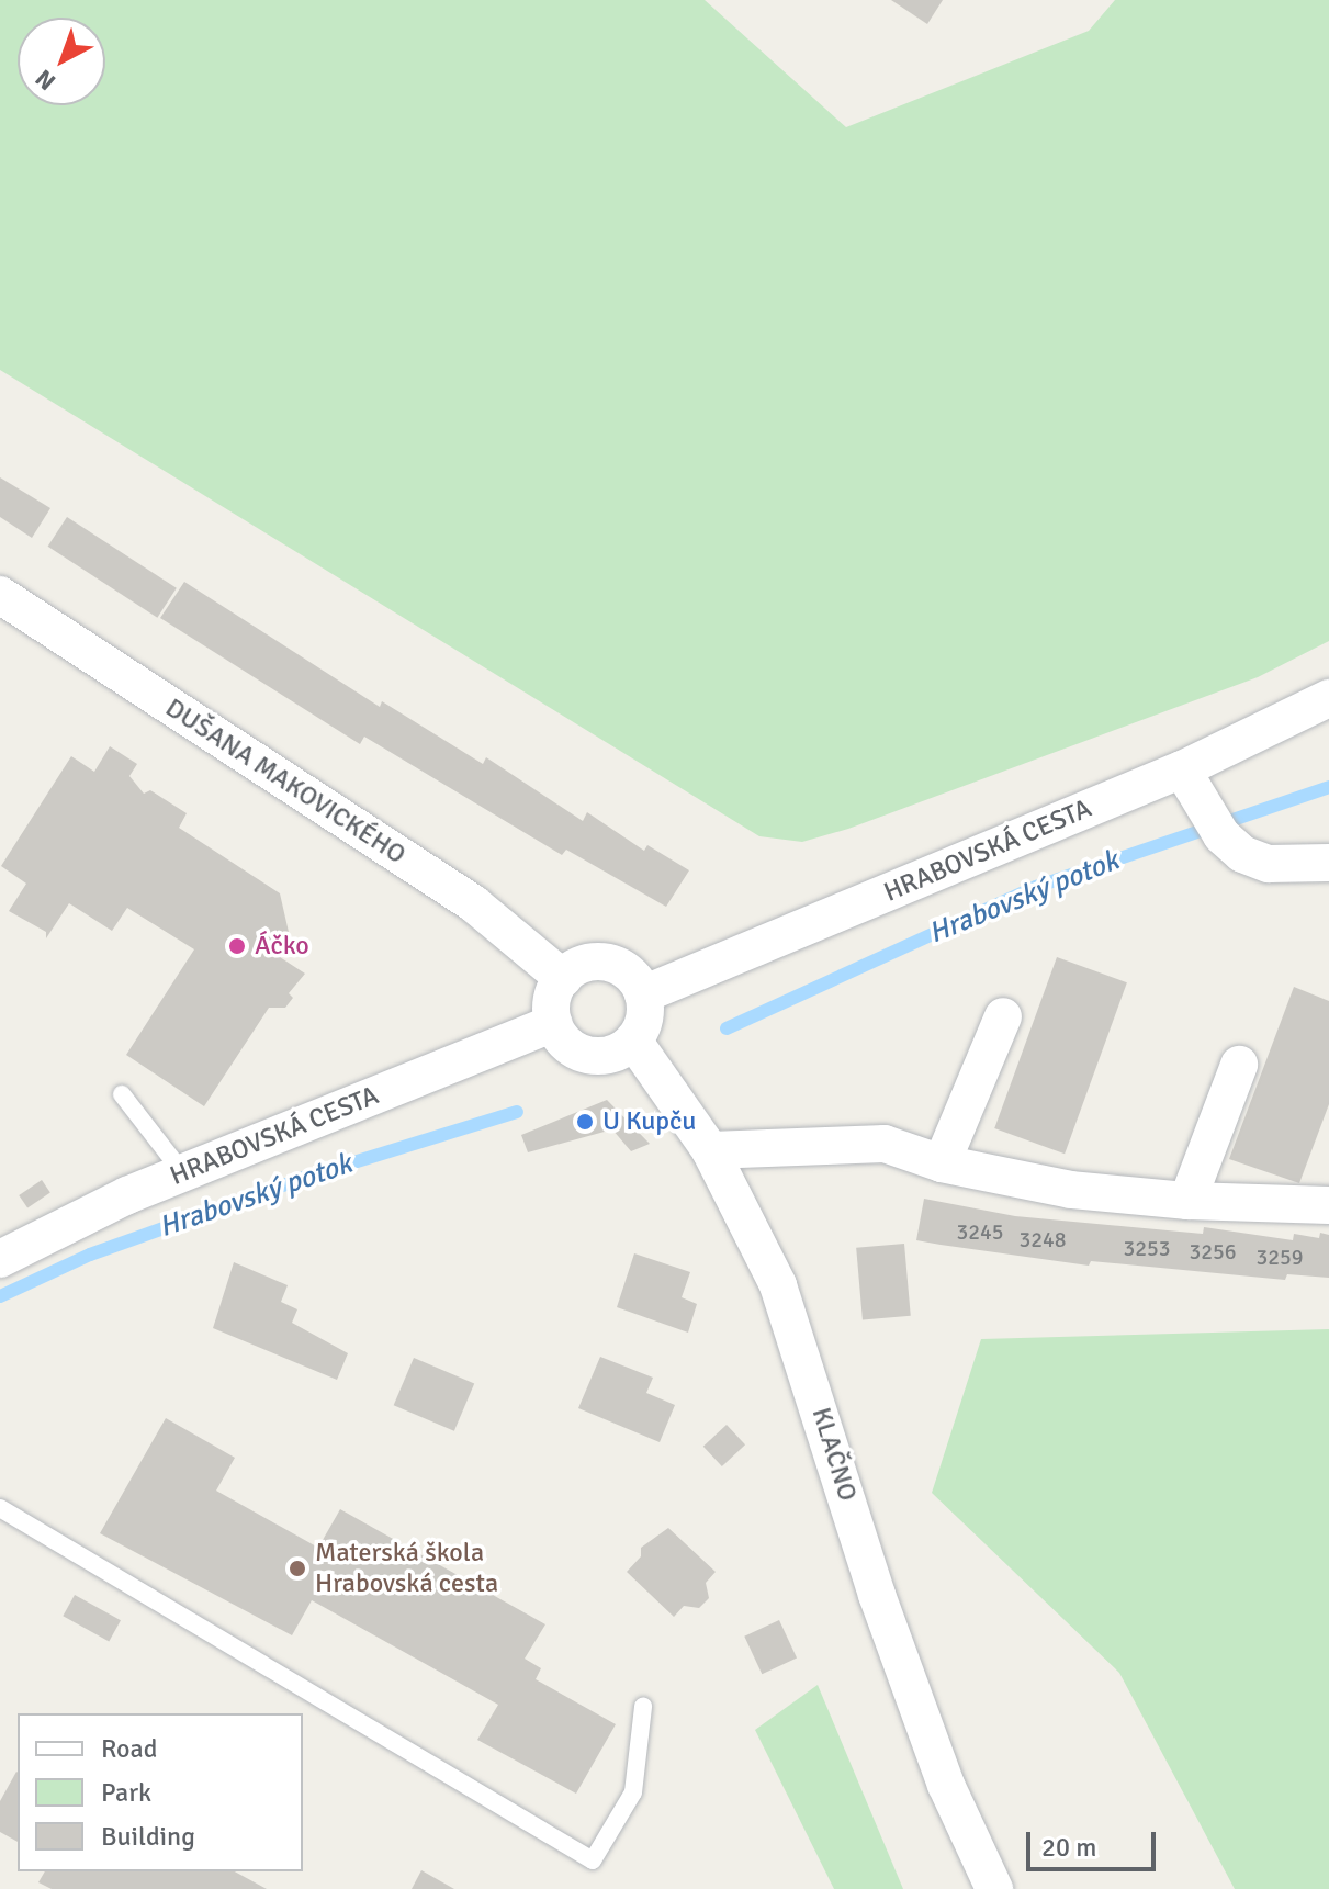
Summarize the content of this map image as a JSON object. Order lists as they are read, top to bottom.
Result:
{
  "streets": {
    "street": ["DUŠANA MAKOVICKÉHO", "HRABOVSKÁ CESTA", "KLAČNO"]
  },
  "crossings": [
    ["DUŠANA MAKOVICKÉHO", "HRABOVSKÁ CESTA"],
    ["DUŠANA MAKOVICKÉHO", "KLAČNO"],
    ["HRABOVSKÁ CESTA", "KLAČNO"]
  ],
  "water": ["Hrabovský potok"],
  "places": ["Áčko", "U Kupču", "Materská škola Hrabovská cesta"],
  "house_numbers": [
    "3245",
    "3248",
    "3253",
    "3256",
    "3259"
  ],
  "legend": ["Road", "Park", "Building"],
  "scale_bar": "20 m",
  "north": "bottom left"
}
